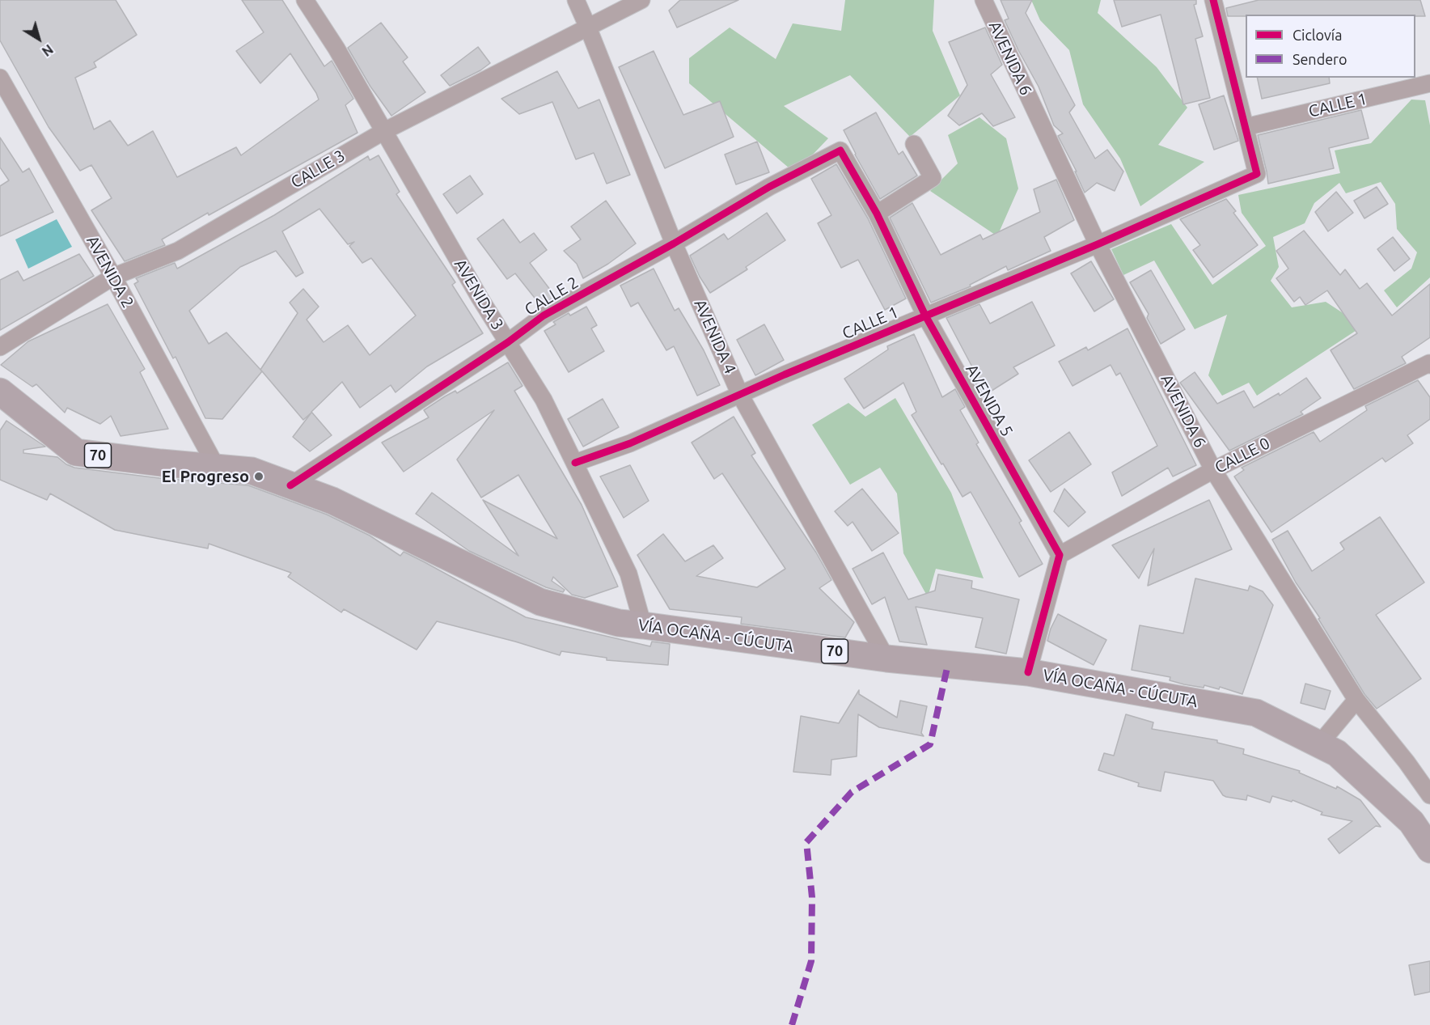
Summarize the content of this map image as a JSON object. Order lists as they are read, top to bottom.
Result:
{
  "streets": {
    "main road": ["70", "VÍA OCAÑA - CÚCUTA"],
    "street": [
      "AVENIDA 6",
      "CALLE 1",
      "CALLE 3",
      "AVENIDA 2",
      "AVENIDA 3",
      "CALLE 2",
      "AVENIDA 4",
      "AVENIDA 5",
      "CALLE 0"
    ]
  },
  "crossings": [
    ["AVENIDA 6", "CALLE 1"],
    ["AVENIDA 6", "CALLE 0"],
    ["CALLE 1", "AVENIDA 3"],
    ["CALLE 1", "AVENIDA 4"],
    ["CALLE 1", "AVENIDA 5"],
    ["CALLE 3", "AVENIDA 2"],
    ["CALLE 3", "AVENIDA 3"],
    ["CALLE 3", "AVENIDA 4"],
    ["AVENIDA 2", "VÍA OCAÑA - CÚCUTA"],
    ["AVENIDA 3", "CALLE 2"],
    ["AVENIDA 3", "VÍA OCAÑA - CÚCUTA"],
    ["CALLE 2", "AVENIDA 4"],
    ["CALLE 2", "AVENIDA 5"],
    ["CALLE 2", "VÍA OCAÑA - CÚCUTA"],
    ["AVENIDA 4", "VÍA OCAÑA - CÚCUTA"],
    ["AVENIDA 5", "CALLE 0"]
  ],
  "places": ["El Progreso"],
  "legend": ["Ciclovía", "Sendero"],
  "north": "bottom right"
}
